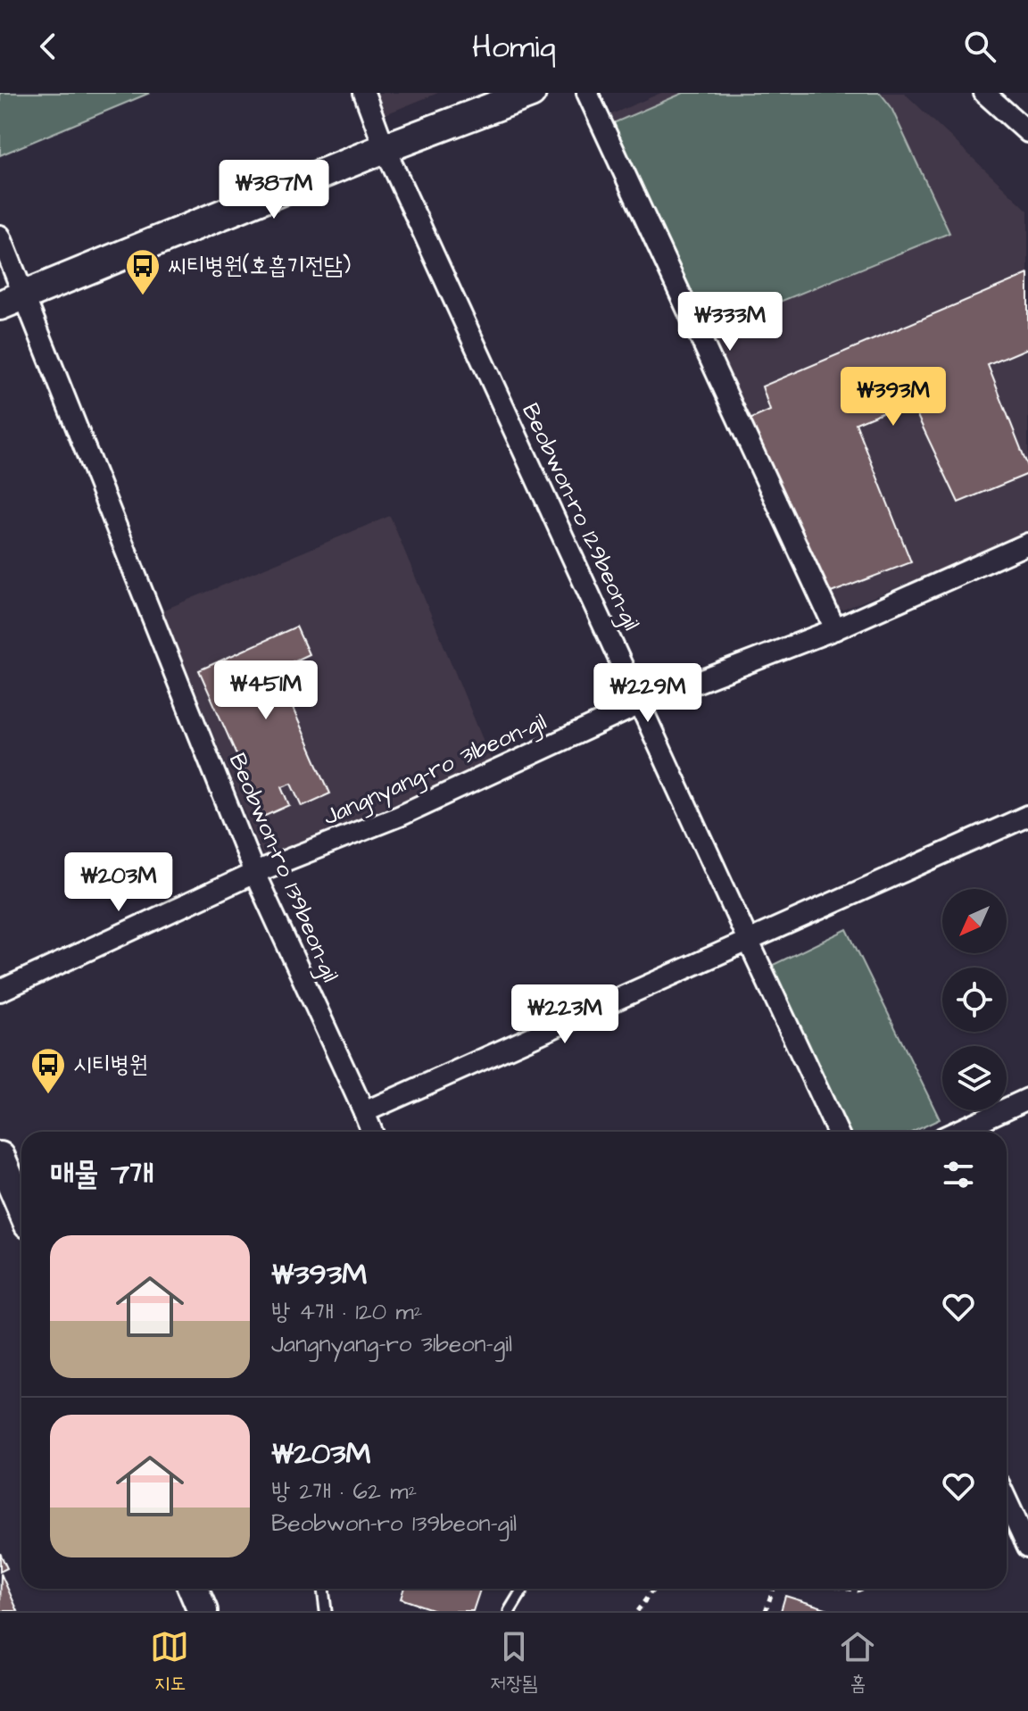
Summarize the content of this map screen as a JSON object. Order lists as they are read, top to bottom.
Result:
{
  "streets": {
    "street": ["Beobwon-ro 129beon-gil", "Jangnyang-ro 31beon-gil", "Beobwon-ro 139beon-gil"]
  },
  "crossings": [
    ["Beobwon-ro 129beon-gil", "Jangnyang-ro 31beon-gil"],
    ["Jangnyang-ro 31beon-gil", "Beobwon-ro 139beon-gil"]
  ],
  "places": {
    "bus stop": ["씨티병원(호흡기전담)", "시티병원"]
  },
  "north": "bottom left",
  "page": {
    "header": "Homiq",
    "price": [
      "₩387M",
      "₩333M",
      "₩393M",
      "₩451M",
      "₩229M",
      "₩203M",
      "₩223M"
    ],
    "heading": "매물 7개",
    "list": [
      {
        "name": "₩393M",
        "note": "방 4개 · 120 m² · Jangnyang-ro 31beon-gil"
      },
      {
        "name": "₩203M",
        "note": "방 2개 · 62 m² · Beobwon-ro 139beon-gil"
      }
    ],
    "tabs": ["지도", "저장됨", "홈"]
  }
}
